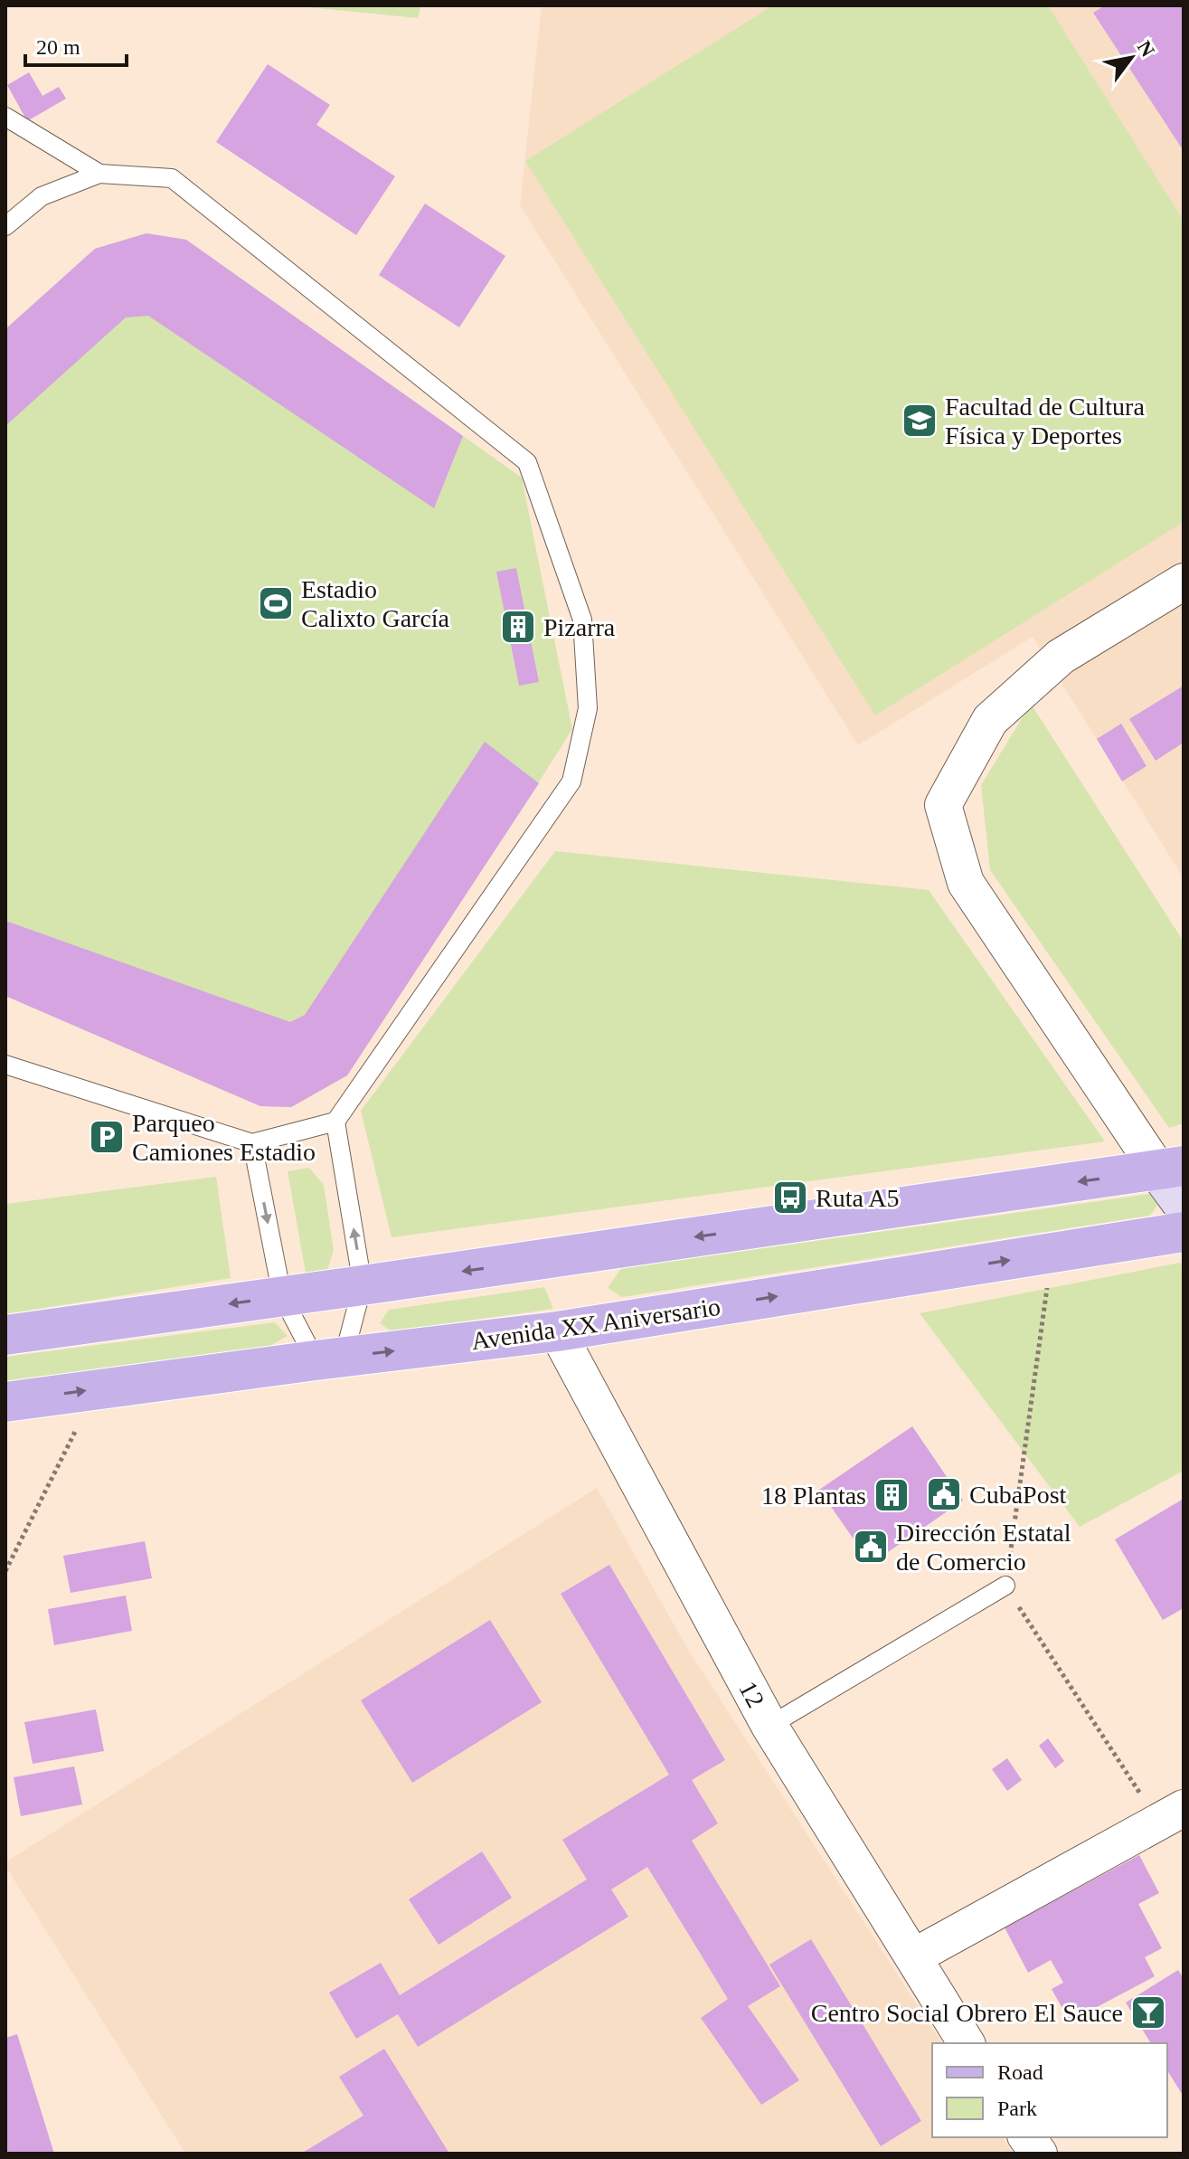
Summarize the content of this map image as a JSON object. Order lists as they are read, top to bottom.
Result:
{
  "streets": {
    "main road": ["Avenida XX Aniversario"],
    "street": ["12"]
  },
  "crossings": [
    ["Avenida XX Aniversario", "12"]
  ],
  "places": {
    "school or university": ["Facultad de Cultura Física y Deportes"],
    "sports": ["Estadio Calixto García"],
    "building": ["Pizarra", "18 Plantas"],
    "parking": ["Parqueo Camiones Estadio"],
    "bus stop": ["Ruta A5"],
    "public building": ["CubaPost", "Dirección Estatal de Comercio"],
    "bar": ["Centro Social Obrero El Sauce"]
  },
  "legend": ["Road", "Park"],
  "scale_bar": "20 m",
  "north": "top right"
}
